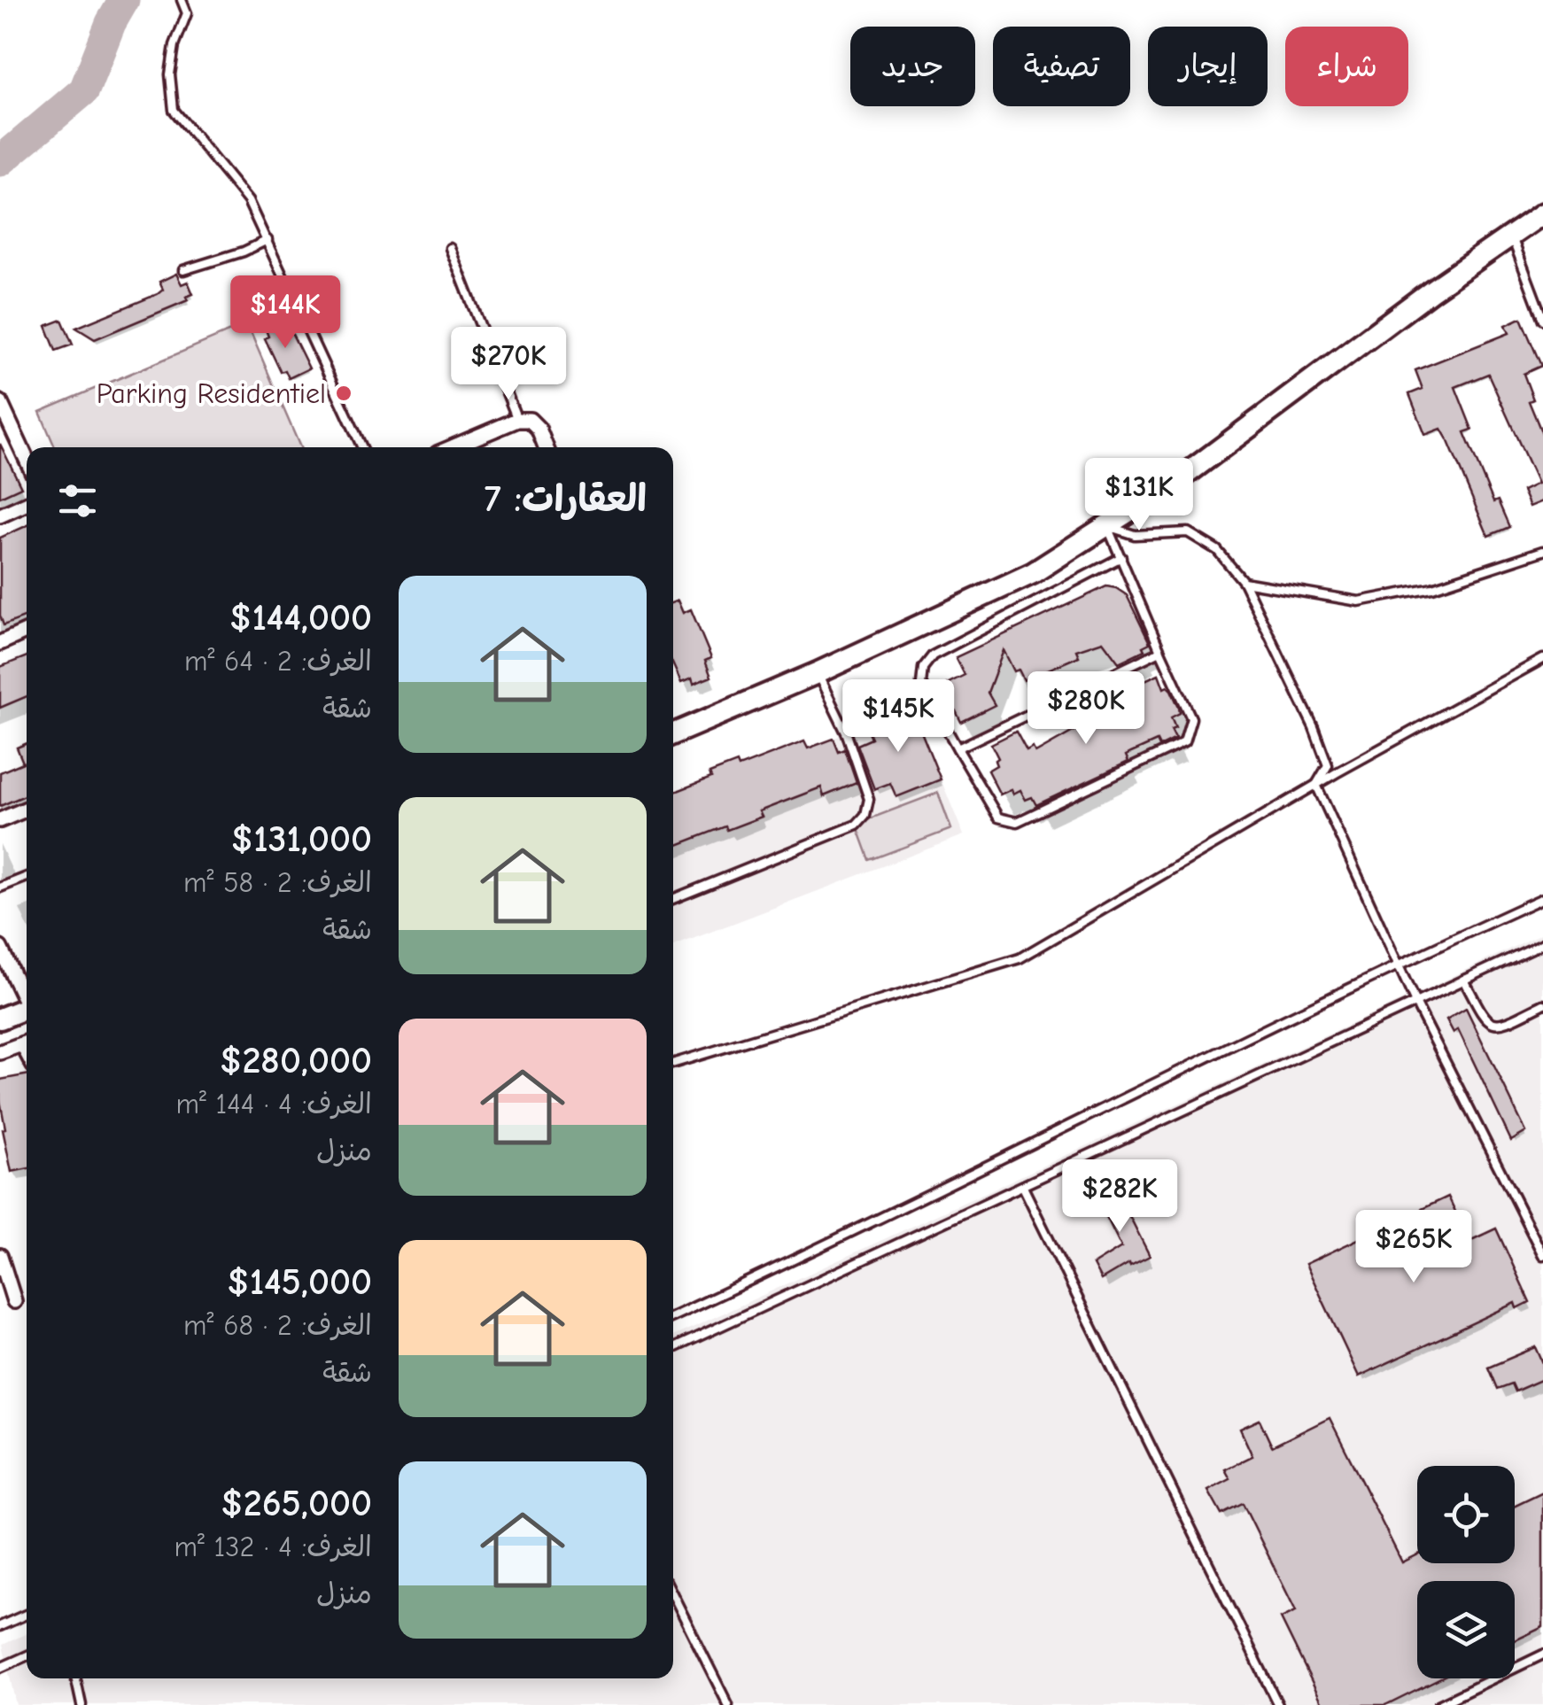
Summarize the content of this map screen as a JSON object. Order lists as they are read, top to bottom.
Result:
{
  "places": ["Parking Residentiel"],
  "page": {
    "chip": [
      "شراء",
      "إيجار",
      "تصفية",
      "جديد"
    ],
    "price": [
      "$144K",
      "$270K",
      "$131K",
      "$280K",
      "$145K",
      "$282K",
      "$265K"
    ],
    "heading": "العقارات: 7",
    "list": [
      {
        "name": "$144,000",
        "note": "الغرف: 2 · 64 m² · شقة"
      },
      {
        "name": "$131,000",
        "note": "الغرف: 2 · 58 m² · شقة"
      },
      {
        "name": "$280,000",
        "note": "الغرف: 4 · 144 m² · منزل"
      },
      {
        "name": "$145,000",
        "note": "الغرف: 2 · 68 m² · شقة"
      },
      {
        "name": "$265,000",
        "note": "الغرف: 4 · 132 m² · منزل"
      }
    ]
  }
}
